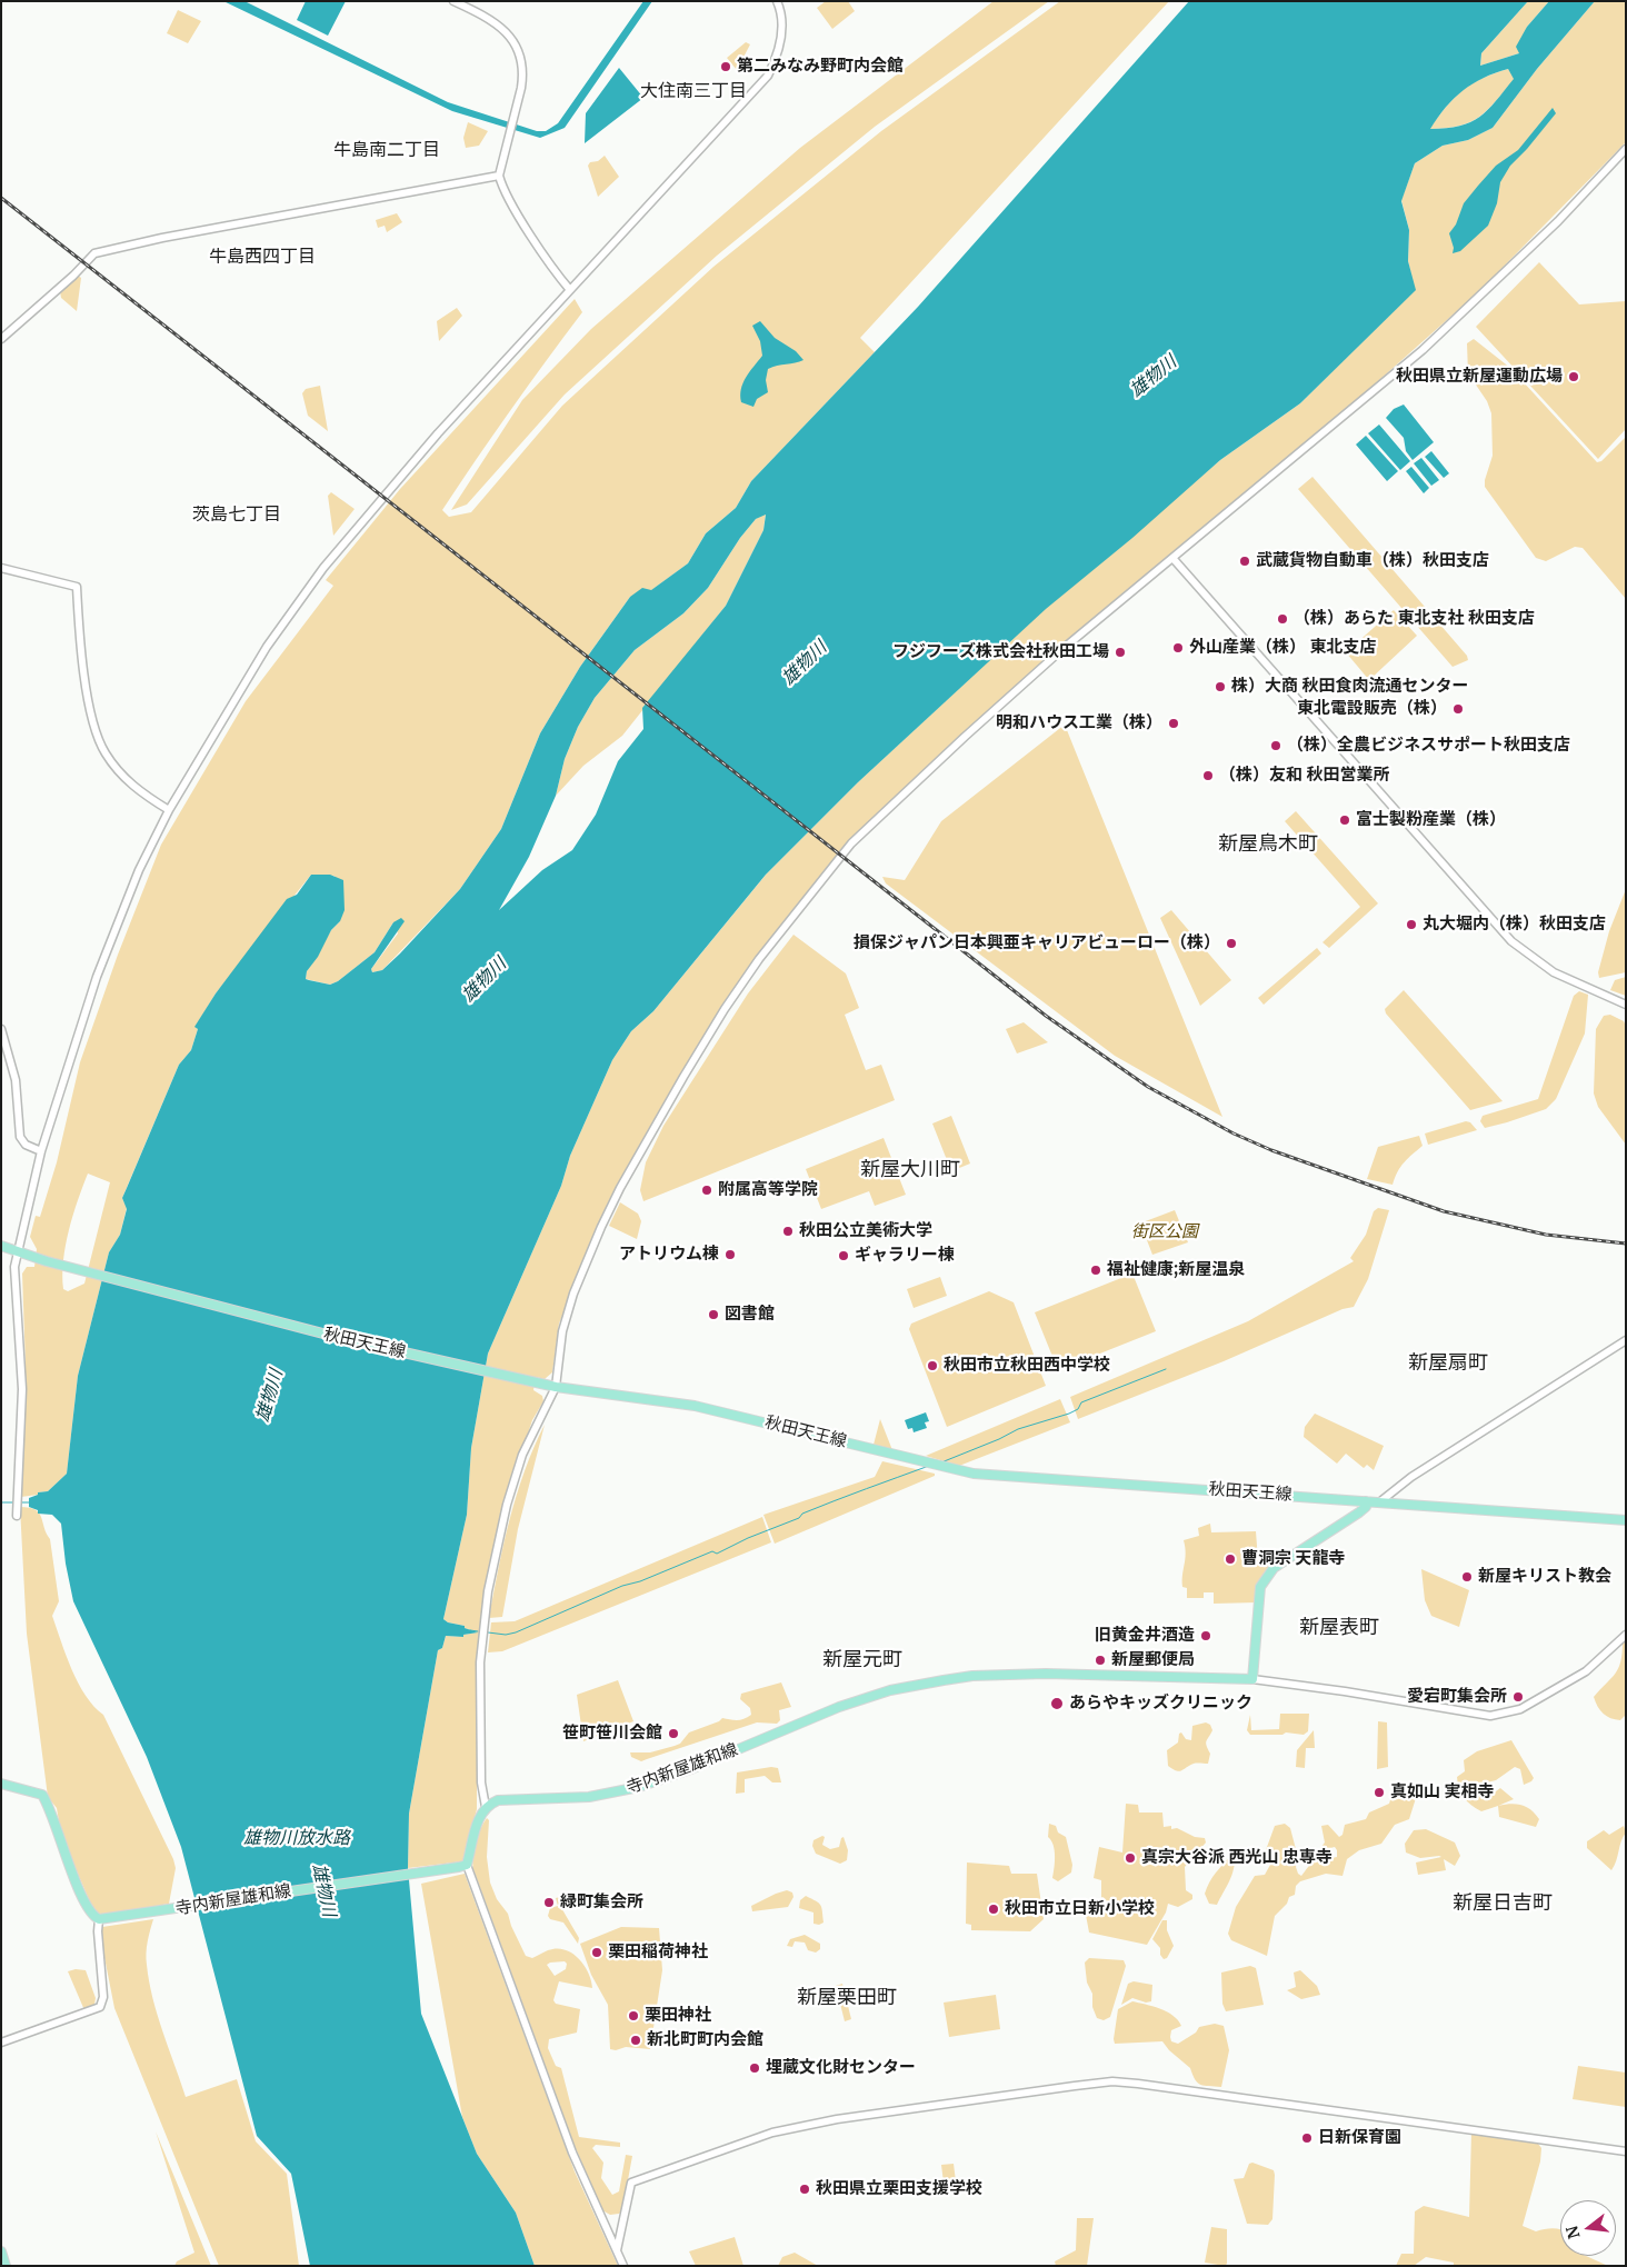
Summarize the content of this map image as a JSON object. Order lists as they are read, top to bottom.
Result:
{
  "streets": {
    "main road": ["秋田天王線", "寺内新屋雄和線"]
  },
  "districts": [
    "大住南三丁目",
    "牛島南二丁目",
    "牛島西四丁目",
    "茨島七丁目",
    "新屋鳥木町",
    "新屋大川町",
    "新屋扇町",
    "新屋表町",
    "新屋元町",
    "新屋日吉町",
    "新屋栗田町"
  ],
  "water": ["雄物川", "雄物川放水路"],
  "parks": ["街区公園"],
  "places": [
    "第二みなみ野町内会館",
    "秋田県立新屋運動広場",
    "武蔵貨物自動車（株）秋田支店",
    "（株）あらた 東北支社 秋田支店",
    "外山産業（株） 東北支店",
    "フジフーズ株式会社秋田工場",
    "株）大商 秋田食肉流通センター",
    "東北電設販売（株）",
    "明和ハウス工業（株）",
    "（株）全農ビジネスサポート秋田支店",
    "（株）友和 秋田営業所",
    "富士製粉産業（株）",
    "丸大堀内（株）秋田支店",
    "損保ジャパン日本興亜キャリアビューロー（株）",
    "附属高等学院",
    "秋田公立美術大学",
    "アトリウム棟",
    "ギャラリー棟",
    "福祉健康;新屋温泉",
    "図書館",
    "秋田市立秋田西中学校",
    "曹洞宗 天龍寺",
    "新屋キリスト教会",
    "旧黄金井酒造",
    "新屋郵便局",
    "愛宕町集会所",
    "あらやキッズクリニック",
    "笹町笹川会館",
    "真如山 実相寺",
    "真宗大谷派 西光山 忠専寺",
    "緑町集会所",
    "秋田市立日新小学校",
    "栗田稲荷神社",
    "栗田神社",
    "新北町町内会館",
    "埋蔵文化財センター",
    "日新保育園",
    "秋田県立栗田支援学校"
  ],
  "north": "left"
}
